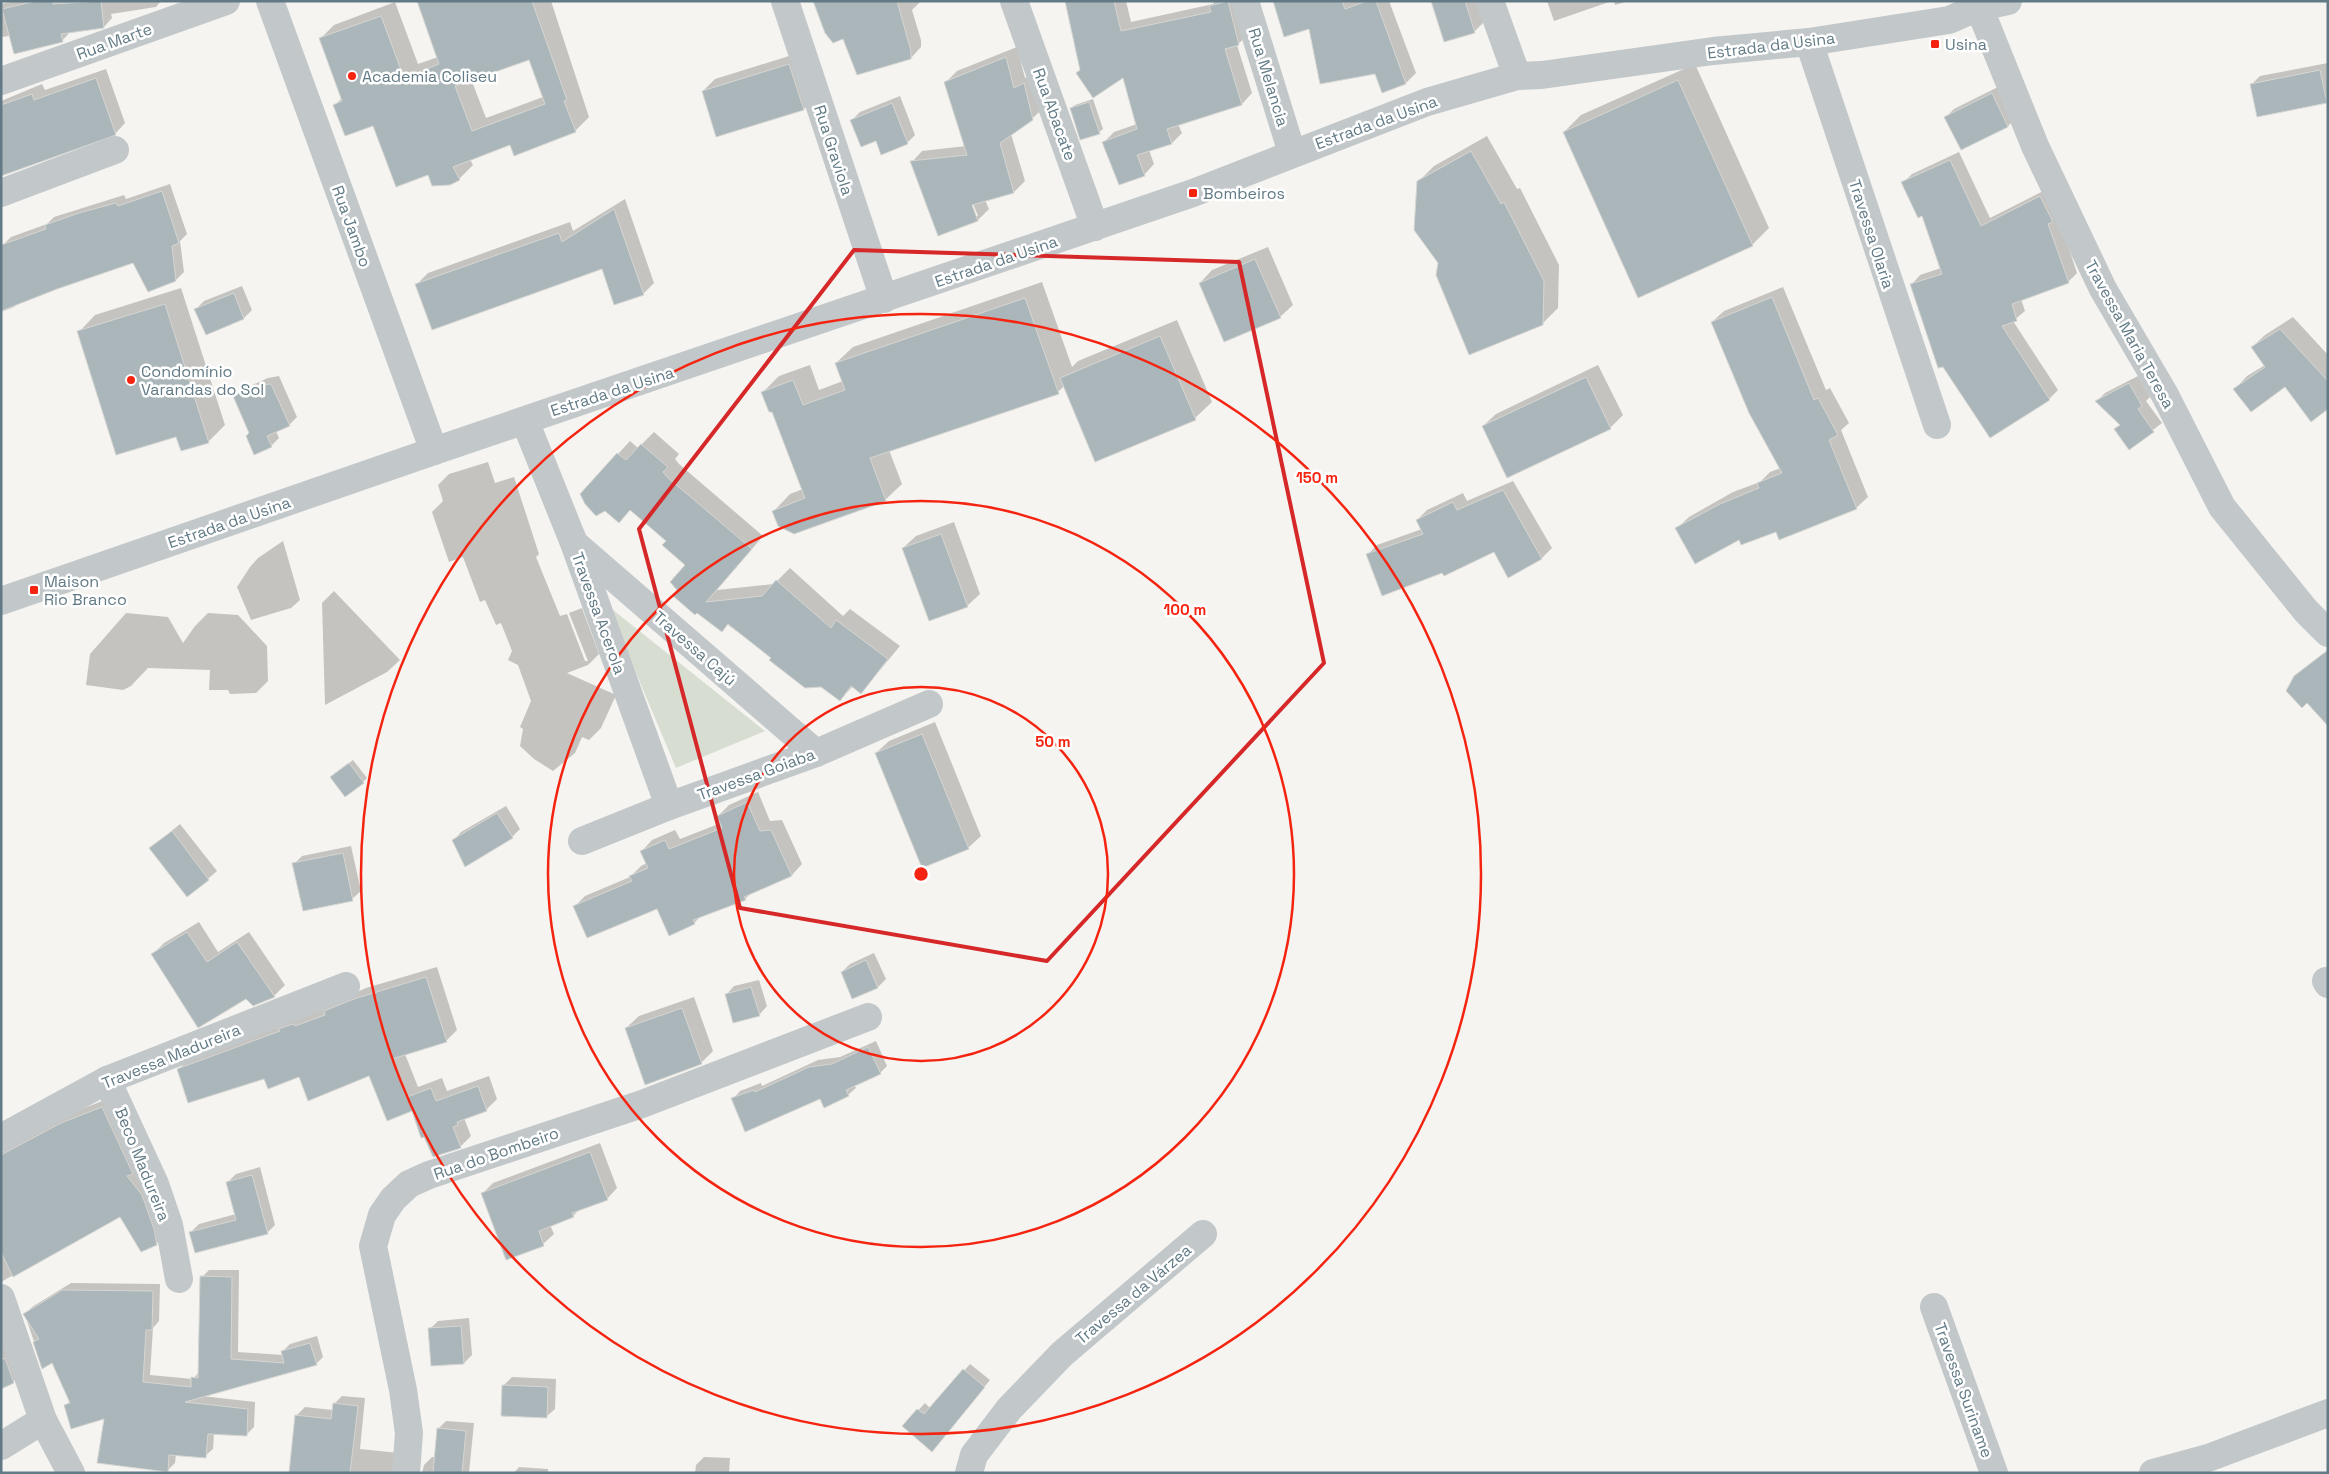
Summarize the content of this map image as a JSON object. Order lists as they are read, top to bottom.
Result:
{
  "streets": {
    "street": [
      "Rua Marte",
      "Estrada da Usina",
      "Rua Melancia",
      "Rua Abacate",
      "Rua Graviola",
      "Rua Jambo",
      "Travessa Olaria",
      "Travessa Maria Teresa",
      "Travessa Acerola",
      "Travessa Cajú",
      "Travessa Goiaba",
      "Travessa Madureira",
      "Rua do Bombeiro",
      "Beco Madureira",
      "Travessa da Várzea",
      "Travessa Suriname"
    ]
  },
  "crossings": [
    ["Estrada da Usina", "Rua Melancia"],
    ["Estrada da Usina", "Rua Abacate"],
    ["Estrada da Usina", "Rua Graviola"],
    ["Estrada da Usina", "Rua Jambo"],
    ["Estrada da Usina", "Travessa Olaria"],
    ["Estrada da Usina", "Travessa Maria Teresa"],
    ["Estrada da Usina", "Travessa Acerola"],
    ["Travessa Acerola", "Travessa Cajú"],
    ["Travessa Acerola", "Travessa Goiaba"],
    ["Travessa Cajú", "Travessa Goiaba"],
    ["Travessa Madureira", "Beco Madureira"]
  ],
  "places": {
    "transit": ["Usina", "Bombeiros", "Maison Rio Branco"],
    "other": ["Academia Coliseu", "Condomínio Varandas do Sol"]
  },
  "rings": ["150 m", "100 m", "50 m"]
}
